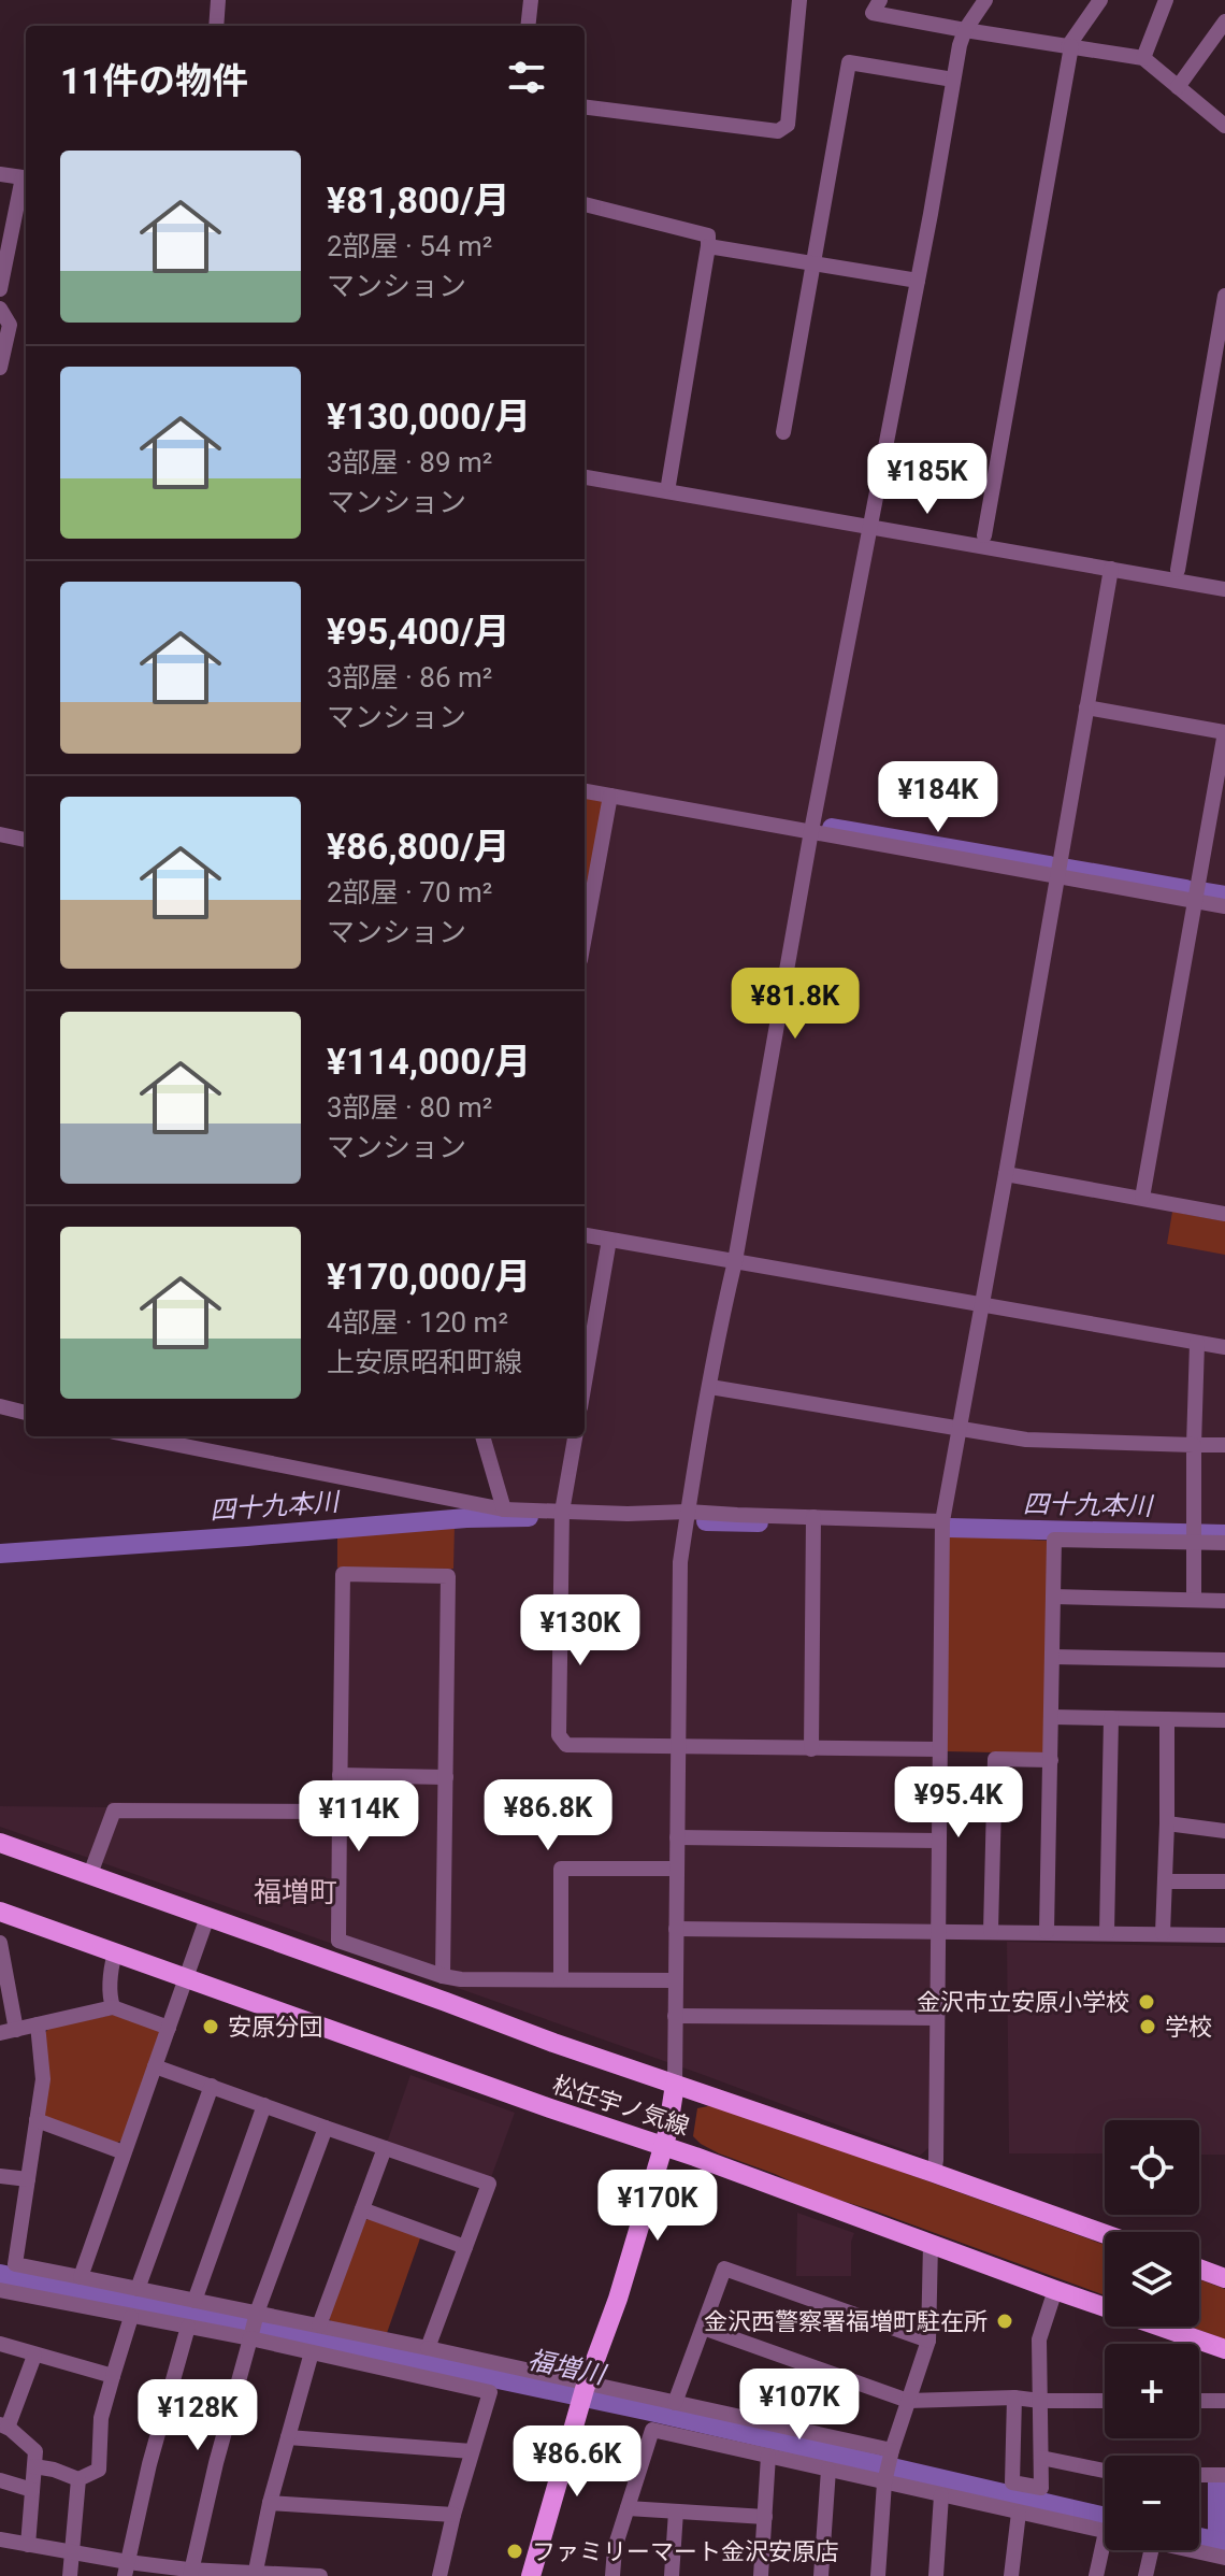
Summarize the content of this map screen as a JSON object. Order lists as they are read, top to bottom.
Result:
{
  "streets": {
    "main road": ["松任宇ノ気線"]
  },
  "districts": ["福増町"],
  "water": ["四十九本川", "福増川"],
  "places": [
    "金沢市立安原小学校",
    "安原分団",
    "学校",
    "金沢西警察署福増町駐在所",
    "ファミリーマート金沢安原店"
  ],
  "page": {
    "heading": "11件の物件",
    "list": [
      {
        "name": "¥81,800/月",
        "note": "2部屋 · 54 m² · マンション"
      },
      {
        "name": "¥130,000/月",
        "note": "3部屋 · 89 m² · マンション"
      },
      {
        "name": "¥95,400/月",
        "note": "3部屋 · 86 m² · マンション"
      },
      {
        "name": "¥86,800/月",
        "note": "2部屋 · 70 m² · マンション"
      },
      {
        "name": "¥114,000/月",
        "note": "3部屋 · 80 m² · マンション"
      },
      {
        "name": "¥170,000/月",
        "note": "4部屋 · 120 m² · 上安原昭和町線"
      }
    ],
    "price": [
      "¥185K",
      "¥184K",
      "¥81.8K",
      "¥130K",
      "¥95.4K",
      "¥86.8K",
      "¥114K",
      "¥170K",
      "¥107K",
      "¥128K",
      "¥86.6K"
    ],
    "map_buttons": ["+", "−"]
  }
}
